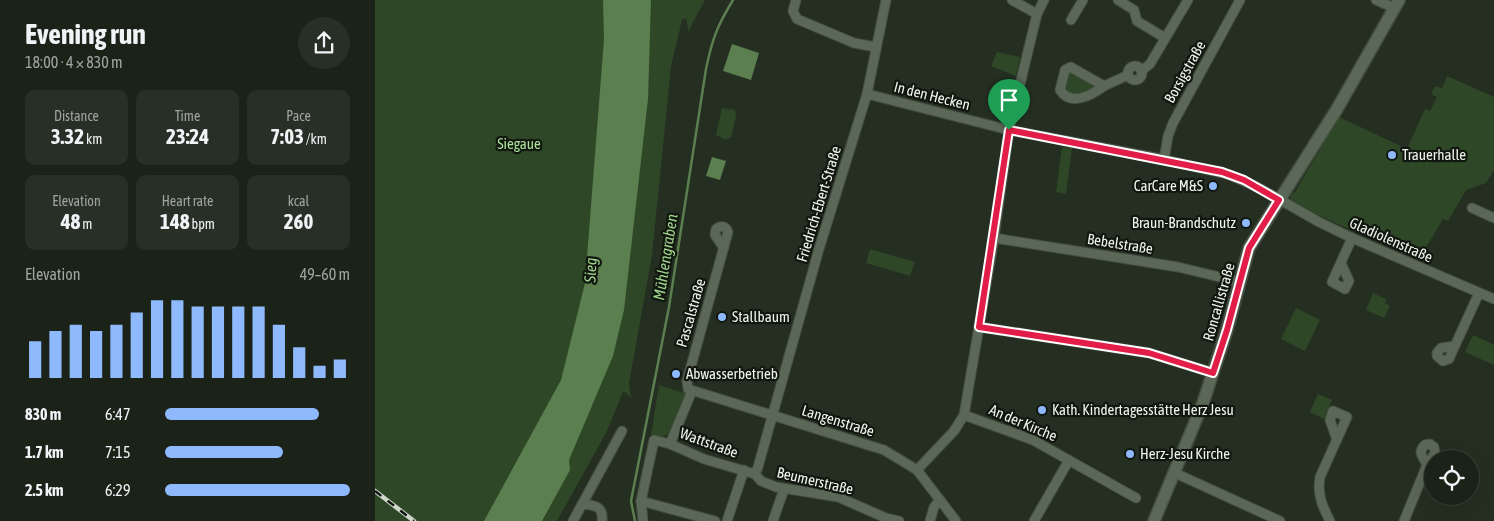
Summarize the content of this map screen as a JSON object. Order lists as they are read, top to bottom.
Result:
{
  "streets": {
    "street": [
      "Borsigstraße",
      "In den Hecken",
      "Friedrich-Ebert-Straße",
      "Gladiolenstraße",
      "Bebelstraße",
      "Roncallistraße",
      "Pascalstraße",
      "Langenstraße",
      "An der Kirche",
      "Wattstraße",
      "Beumerstraße"
    ]
  },
  "crossings": [
    ["Borsigstraße", "In den Hecken"],
    ["In den Hecken", "Friedrich-Ebert-Straße"],
    ["In den Hecken", "Gladiolenstraße"],
    ["In den Hecken", "Roncallistraße"],
    ["Friedrich-Ebert-Straße", "Langenstraße"],
    ["Friedrich-Ebert-Straße", "Wattstraße"],
    ["Friedrich-Ebert-Straße", "Beumerstraße"],
    ["Gladiolenstraße", "Roncallistraße"],
    ["Bebelstraße", "Roncallistraße"],
    ["Pascalstraße", "Langenstraße"],
    ["Pascalstraße", "Wattstraße"],
    ["Wattstraße", "Beumerstraße"]
  ],
  "water": ["Mühlengraben", "Sieg"],
  "parks": ["Siegaue"],
  "places": [
    "Trauerhalle",
    "CarCare M&S",
    "Braun-Brandschutz",
    "Stallbaum",
    "Abwasserbetrieb",
    "Kath. Kindertagesstätte Herz Jesu",
    "Herz-Jesu Kirche"
  ],
  "page": {
    "heading": ["Evening run", "18:00 · 4 × 830 m"],
    "stats": [
      ["Distance", "3.32 km"],
      ["Time", "23:24"],
      ["Pace", "7:03 /km"],
      ["Elevation", "48 m"],
      ["Heart rate", "148 bpm"],
      ["kcal", "260"]
    ],
    "chart": ["Elevation", "49–60 m"],
    "list": [
      {
        "name": "830 m",
        "note": "6:47"
      },
      {
        "name": "1.7 km",
        "note": "7:15"
      },
      {
        "name": "2.5 km",
        "note": "6:29"
      }
    ]
  }
}
